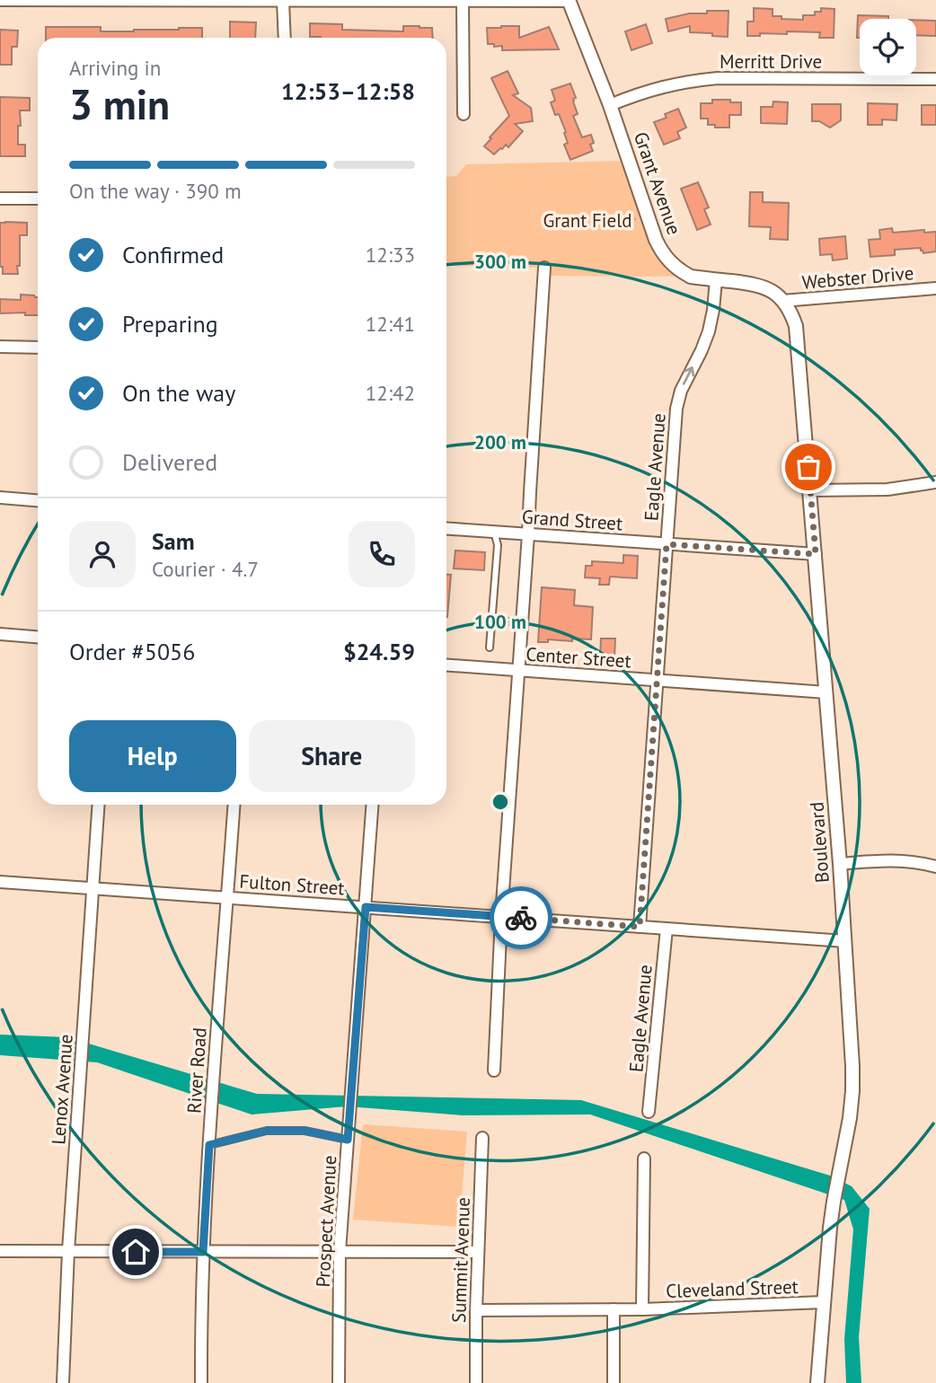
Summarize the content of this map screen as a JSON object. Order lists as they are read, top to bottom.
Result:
{
  "streets": {
    "street": [
      "Merritt Drive",
      "Grant Avenue",
      "Webster Drive",
      "Eagle Avenue",
      "Grand Street",
      "Center Street",
      "Boulevard",
      "Fulton Street",
      "River Road",
      "Lenox Avenue",
      "Prospect Avenue",
      "Summit Avenue",
      "Cleveland Street"
    ]
  },
  "crossings": [
    ["Merritt Drive", "Grant Avenue"],
    ["Grant Avenue", "Webster Drive"],
    ["Grant Avenue", "Eagle Avenue"],
    ["Grant Avenue", "Boulevard"],
    ["Webster Drive", "Boulevard"],
    ["Eagle Avenue", "Grand Street"],
    ["Eagle Avenue", "Center Street"],
    ["Eagle Avenue", "Fulton Street"],
    ["Grand Street", "Boulevard"],
    ["Center Street", "Boulevard"],
    ["Boulevard", "Fulton Street"],
    ["Boulevard", "Cleveland Street"],
    ["Fulton Street", "River Road"],
    ["Fulton Street", "Lenox Avenue"],
    ["Fulton Street", "Prospect Avenue"]
  ],
  "parks": ["Grant Field"],
  "page": {
    "heading": ["3 min", "Arriving in", "12:53–12:58"],
    "panel": [
      "Sam",
      "Courier · 4.7",
      "Order #5056",
      "$24.59"
    ],
    "bar": "On the way · 390 m",
    "list": [
      ["Confirmed", "12:33"],
      ["Preparing", "12:41"],
      ["On the way", "12:42"],
      "Delivered"
    ],
    "buttons": ["Help", "Share"]
  },
  "rings": ["300 m", "200 m", "100 m"]
}
